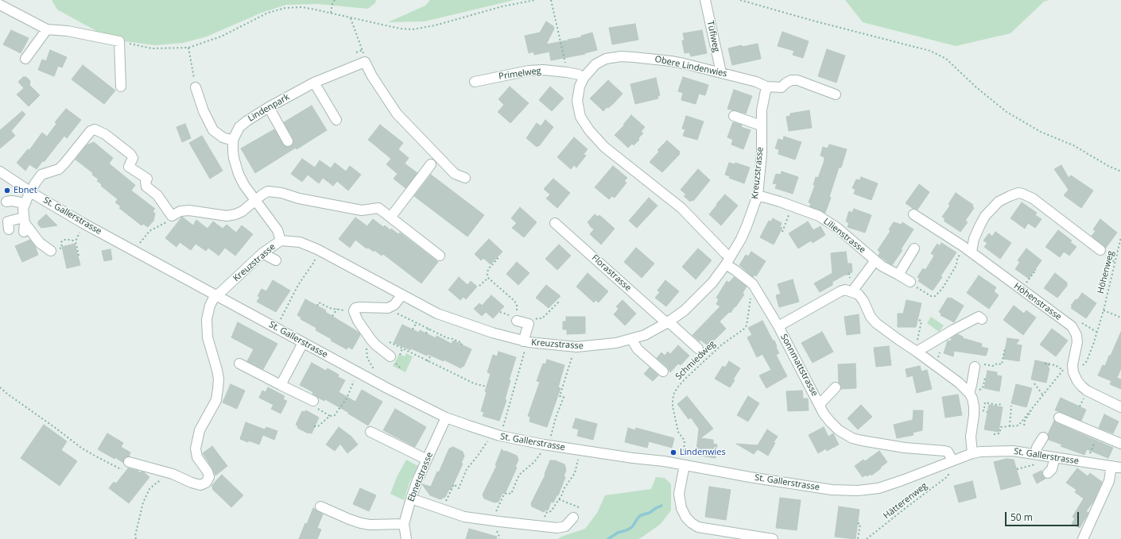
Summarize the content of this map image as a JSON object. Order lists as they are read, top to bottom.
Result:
{
  "streets": {
    "street": [
      "Tüfiweg",
      "Obere Lindenwies",
      "Primelweg",
      "Lindenpark",
      "Kreuzstrasse",
      "St. Gallerstrasse",
      "Lilienstrasse",
      "Florastrasse",
      "Höhenstrasse",
      "Sonnmattstrasse",
      "Ebnetstrasse"
    ],
    "path": ["Höhenweg", "Schmiedweg", "Hätterenweg"]
  },
  "crossings": [
    ["Tüfiweg", "Obere Lindenwies"],
    ["Obere Lindenwies", "Primelweg"],
    ["Obere Lindenwies", "Kreuzstrasse"],
    ["Obere Lindenwies", "Schmiedweg"],
    ["Lindenpark", "Kreuzstrasse"],
    ["Kreuzstrasse", "St. Gallerstrasse"],
    ["Kreuzstrasse", "Lilienstrasse"],
    ["Kreuzstrasse", "Florastrasse"],
    ["St. Gallerstrasse", "Sonnmattstrasse"],
    ["St. Gallerstrasse", "Ebnetstrasse"]
  ],
  "places": ["Ebnet", "Lindenwies"],
  "scale_bar": "50 m"
}
